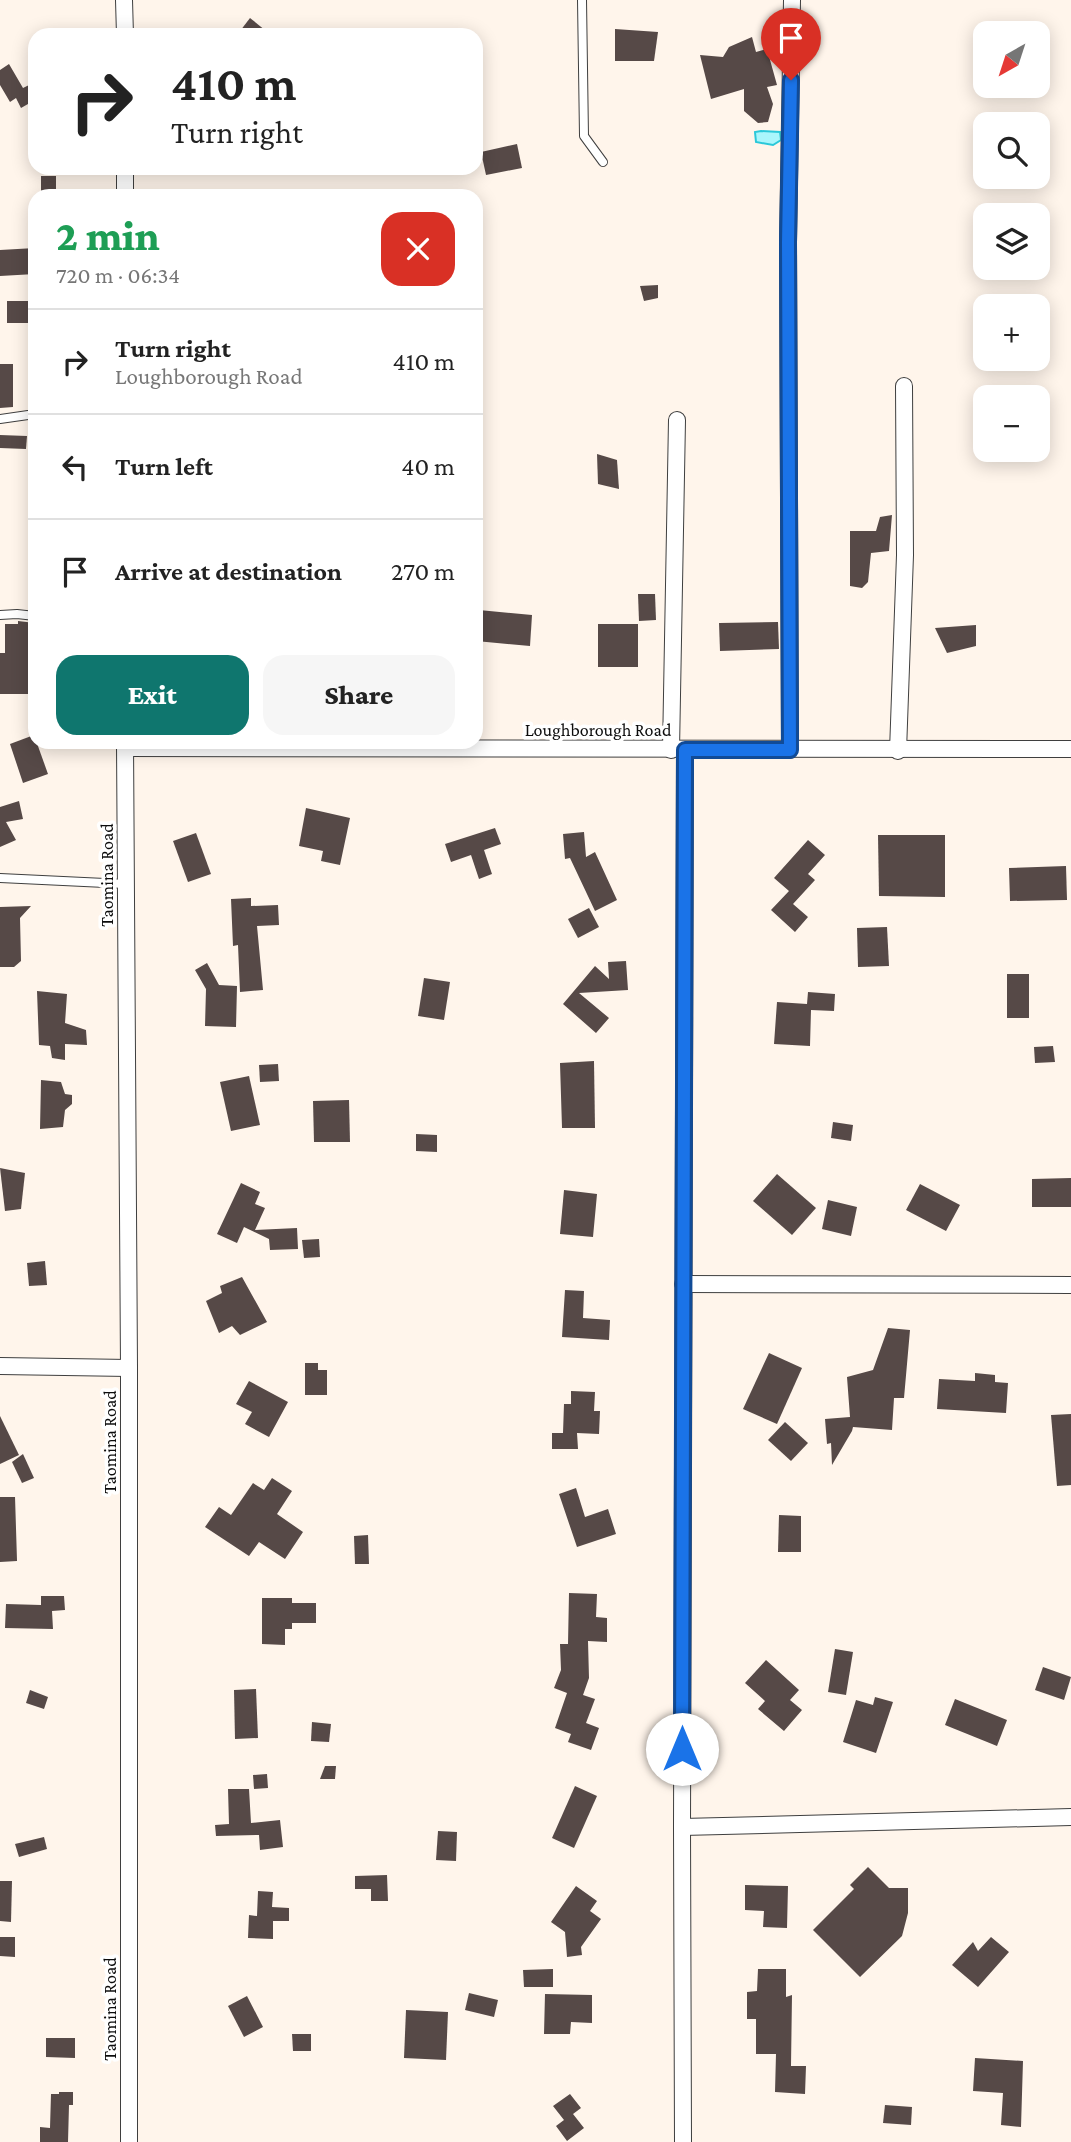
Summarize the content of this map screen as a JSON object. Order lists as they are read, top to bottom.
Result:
{
  "streets": {
    "street": ["Loughborough Road", "Taomina Road"]
  },
  "north": "bottom left",
  "page": {
    "map_buttons": ["+", "−"],
    "turn": ["410 m", "Turn right"],
    "heading": ["2 min", "720 m · 06:34"],
    "list": [
      {
        "name": "Turn right",
        "note": "Loughborough Road",
        "value": "410 m"
      },
      {
        "name": "Turn left",
        "value": "40 m"
      },
      {
        "name": "Arrive at destination",
        "value": "270 m"
      }
    ],
    "buttons": ["Exit", "Share"]
  }
}
